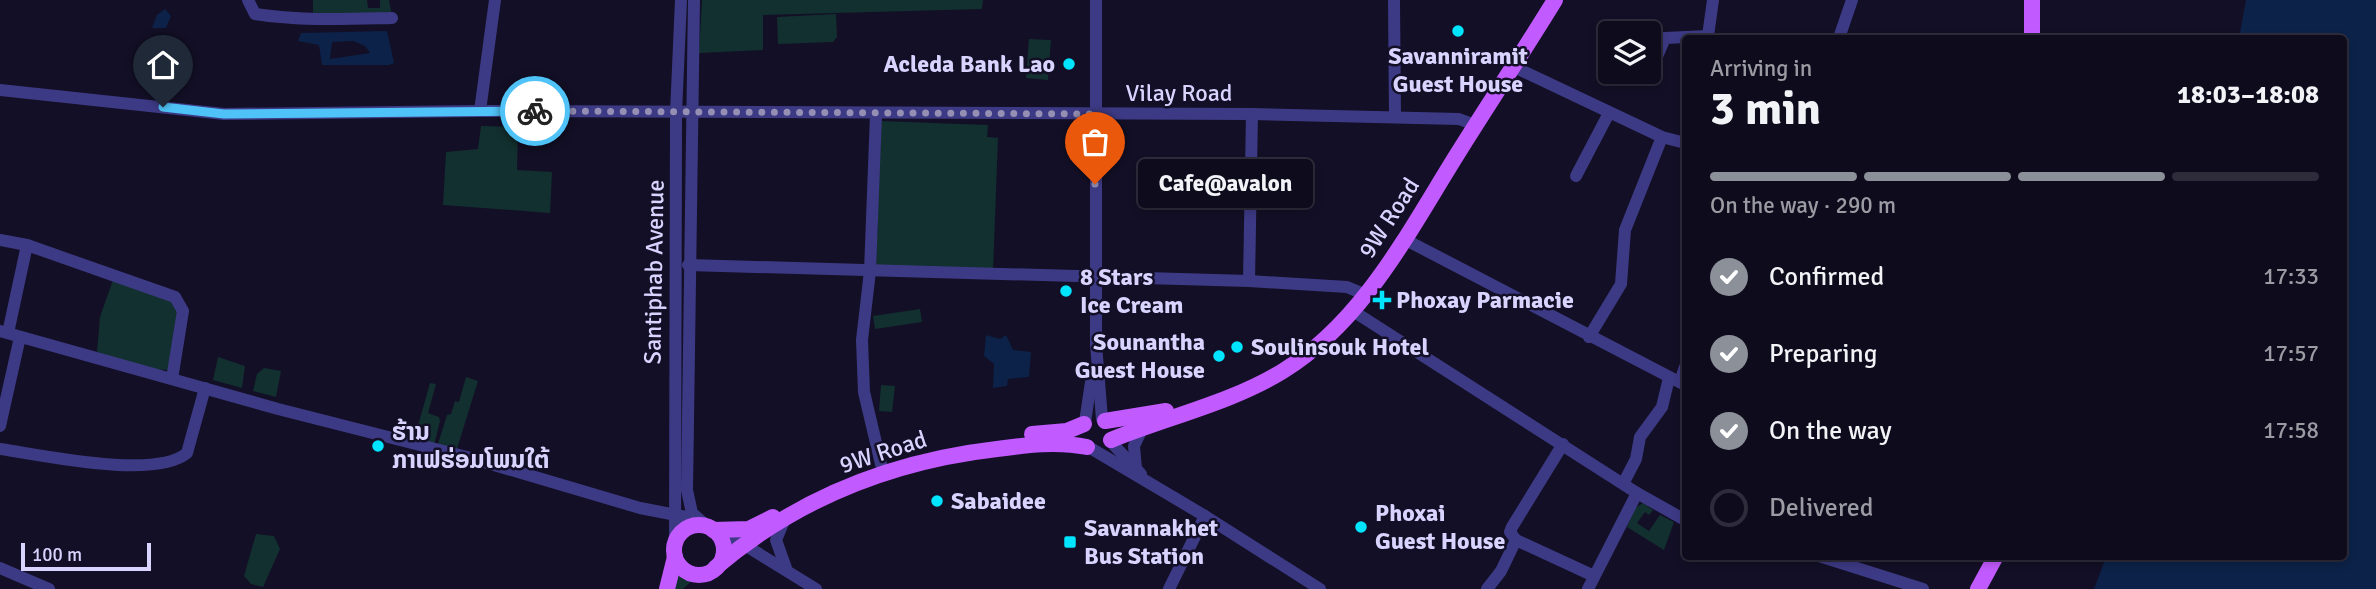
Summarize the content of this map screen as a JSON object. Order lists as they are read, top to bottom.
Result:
{
  "streets": {
    "main road": ["9W Road"],
    "street": ["Vilay Road", "Santiphab Avenue"]
  },
  "crossings": [
    ["Vilay Road", "9W Road"],
    ["Vilay Road", "Santiphab Avenue"],
    ["9W Road", "Santiphab Avenue"]
  ],
  "places": {
    "other": [
      "Savanniramit Guest House",
      "Acleda Bank Lao",
      "Cafe@avalon",
      "8 Stars Ice Cream",
      "Soulinsouk Hotel",
      "Sounantha Guest House",
      "ຮ້ານ ກາເຟຮ່ອມໂພນໃຕ້",
      "Sabaidee",
      "Phoxai Guest House"
    ],
    "health": ["Phoxay Parmacie"],
    "transit": ["Savannakhet Bus Station"]
  },
  "scale_bar": "100 m",
  "page": {
    "heading": ["3 min", "Arriving in", "18:03–18:08"],
    "bar": "On the way · 290 m",
    "bubble": "Cafe@avalon",
    "list": [
      ["Confirmed", "17:33"],
      ["Preparing", "17:57"],
      ["On the way", "17:58"],
      "Delivered"
    ],
    "scale": "100 m"
  }
}
